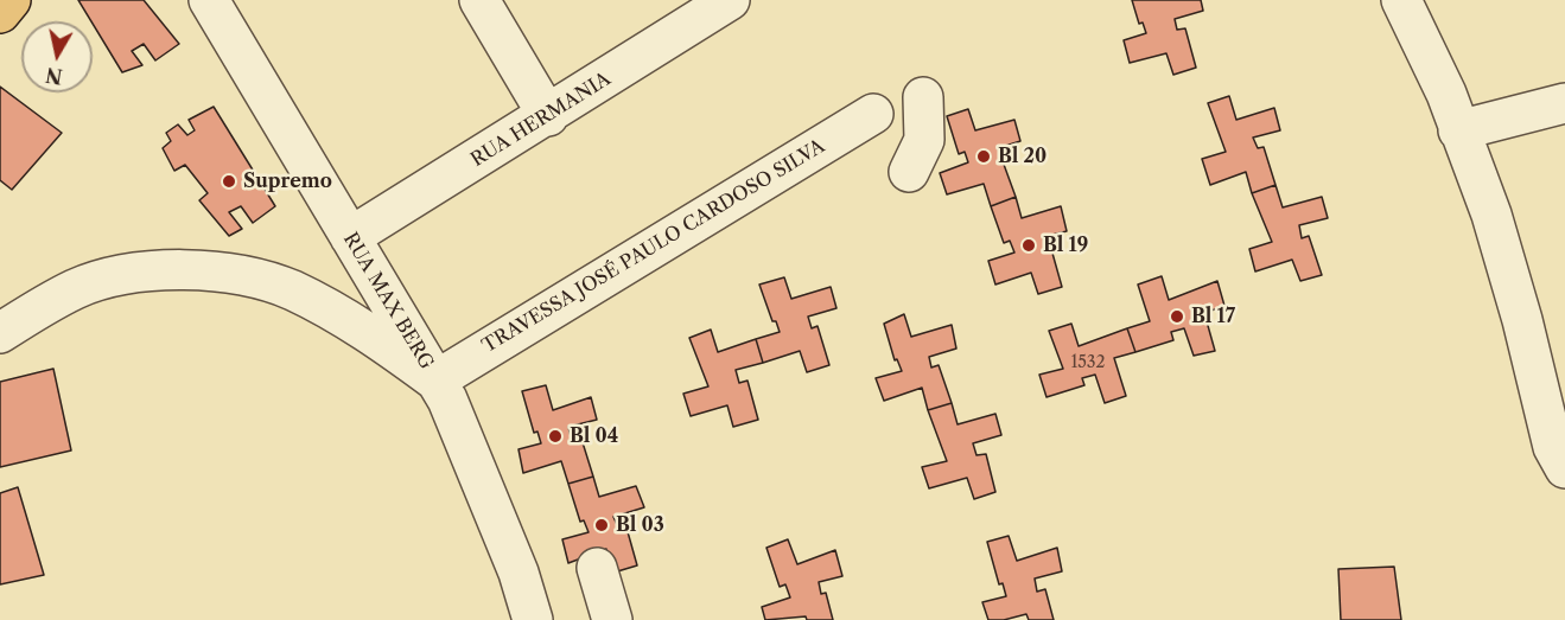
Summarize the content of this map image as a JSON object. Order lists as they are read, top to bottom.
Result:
{
  "streets": {
    "street": ["RUA HERMANIA", "TRAVESSA JOSÉ PAULO CARDOSO SILVA", "RUA MAX BERG"]
  },
  "crossings": [
    ["RUA HERMANIA", "RUA MAX BERG"],
    ["TRAVESSA JOSÉ PAULO CARDOSO SILVA", "RUA MAX BERG"]
  ],
  "places": [
    "Bl 20",
    "Supremo",
    "Bl 19",
    "Bl 17",
    "Bl 04",
    "Bl 03"
  ],
  "house_numbers": ["1532"],
  "north": "bottom"
}
